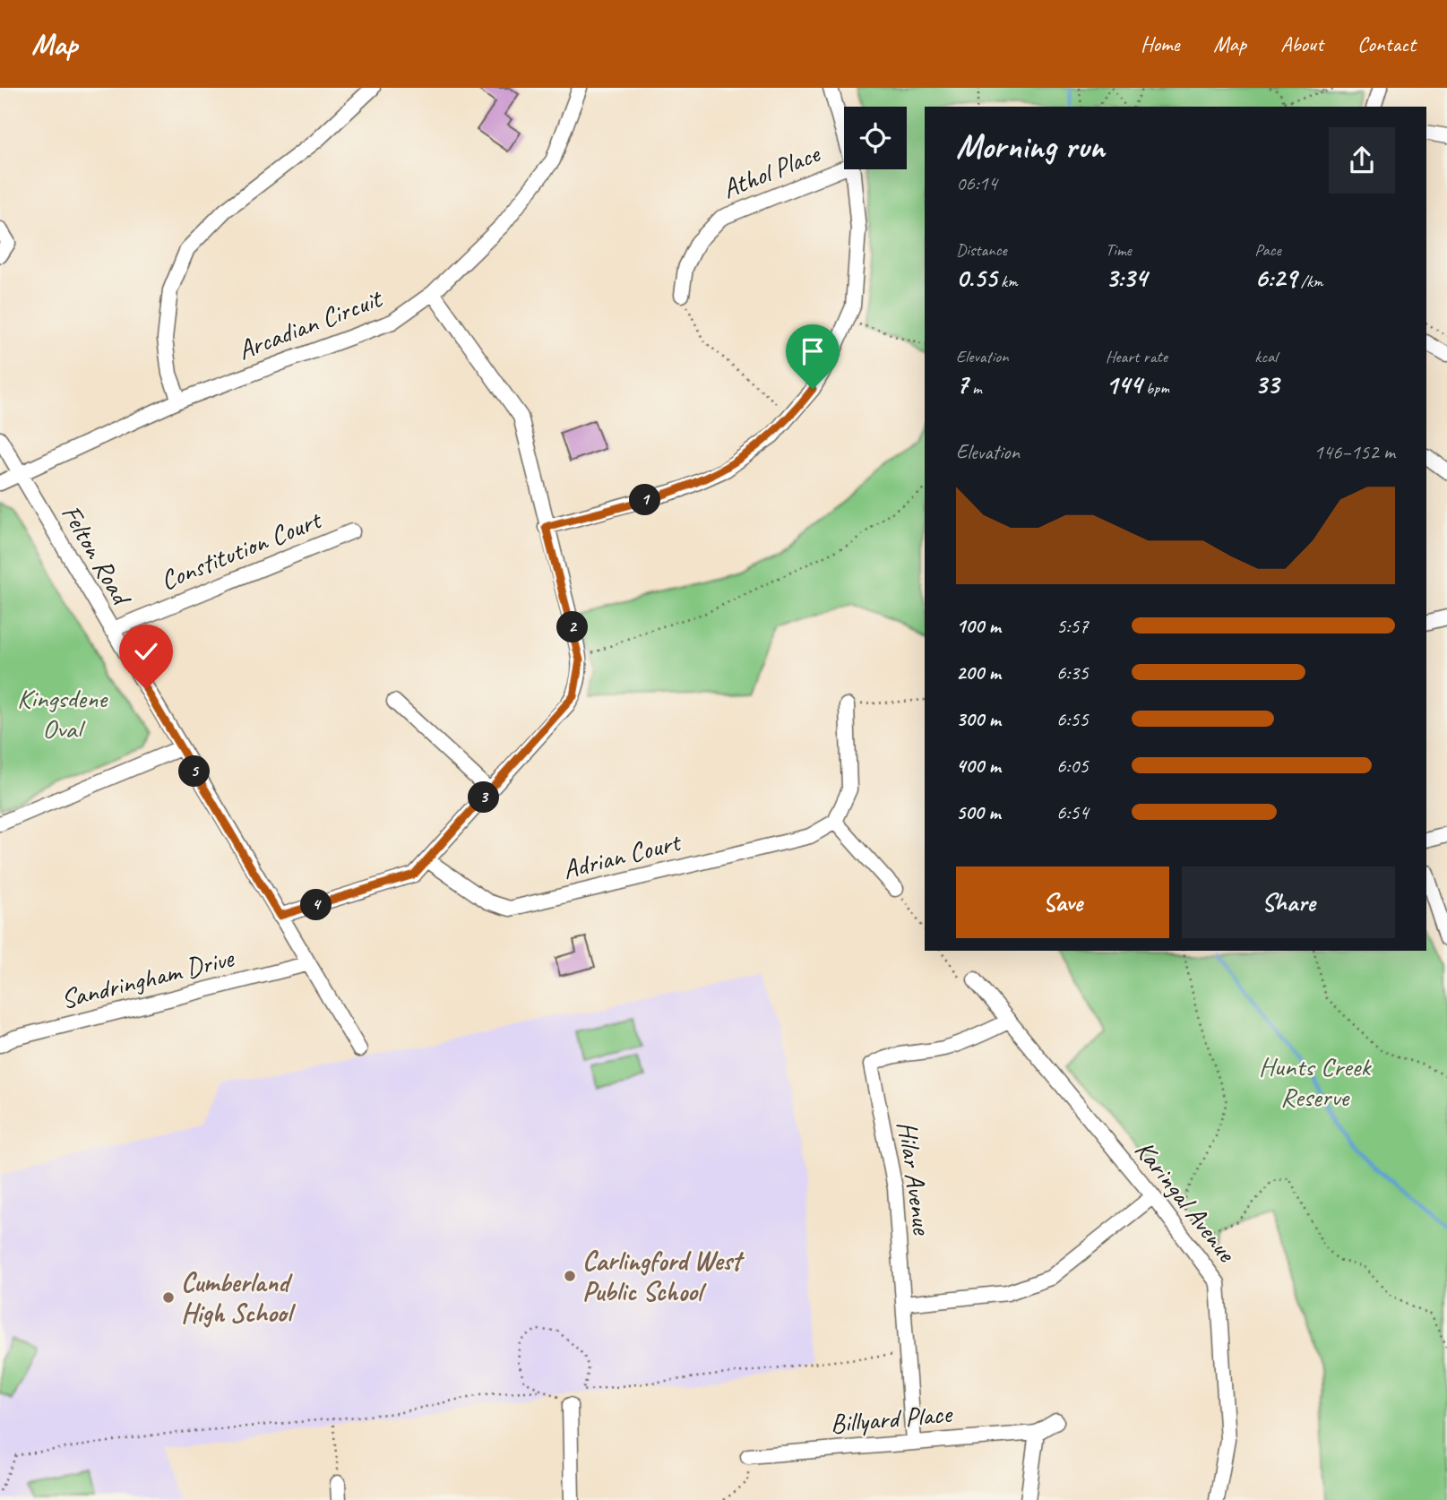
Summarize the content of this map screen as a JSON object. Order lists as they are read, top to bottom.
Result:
{
  "streets": {
    "street": [
      "Athol Place",
      "Arcadian Circuit",
      "Constitution Court",
      "Felton Road",
      "Adrian Court",
      "Sandringham Drive",
      "Hilar Avenue",
      "Karingal Avenue",
      "Billyard Place"
    ]
  },
  "crossings": [
    ["Arcadian Circuit", "Felton Road"],
    ["Constitution Court", "Felton Road"],
    ["Felton Road", "Sandringham Drive"],
    ["Hilar Avenue", "Karingal Avenue"],
    ["Hilar Avenue", "Billyard Place"]
  ],
  "parks": ["Kingsdene Oval", "Hunts Creek Reserve"],
  "places": ["Carlingford West Public School", "Cumberland High School"],
  "page": {
    "header": "Map",
    "nav": [
      "Home",
      "Map",
      "About",
      "Contact"
    ],
    "heading": ["Morning run", "06:14"],
    "stats": [
      ["Distance", "0.55 km"],
      ["Time", "3:34"],
      ["Pace", "6:29 /km"],
      ["Elevation", "7 m"],
      ["Heart rate", "144 bpm"],
      ["kcal", "33"]
    ],
    "chart": ["Elevation", "146–152 m"],
    "pins": [
      "1",
      "2",
      "5",
      "3",
      "4"
    ],
    "list": [
      {
        "name": "100 m",
        "note": "5:57"
      },
      {
        "name": "200 m",
        "note": "6:35"
      },
      {
        "name": "300 m",
        "note": "6:55"
      },
      {
        "name": "400 m",
        "note": "6:05"
      },
      {
        "name": "500 m",
        "note": "6:54"
      }
    ],
    "buttons": ["Save", "Share"]
  }
}
